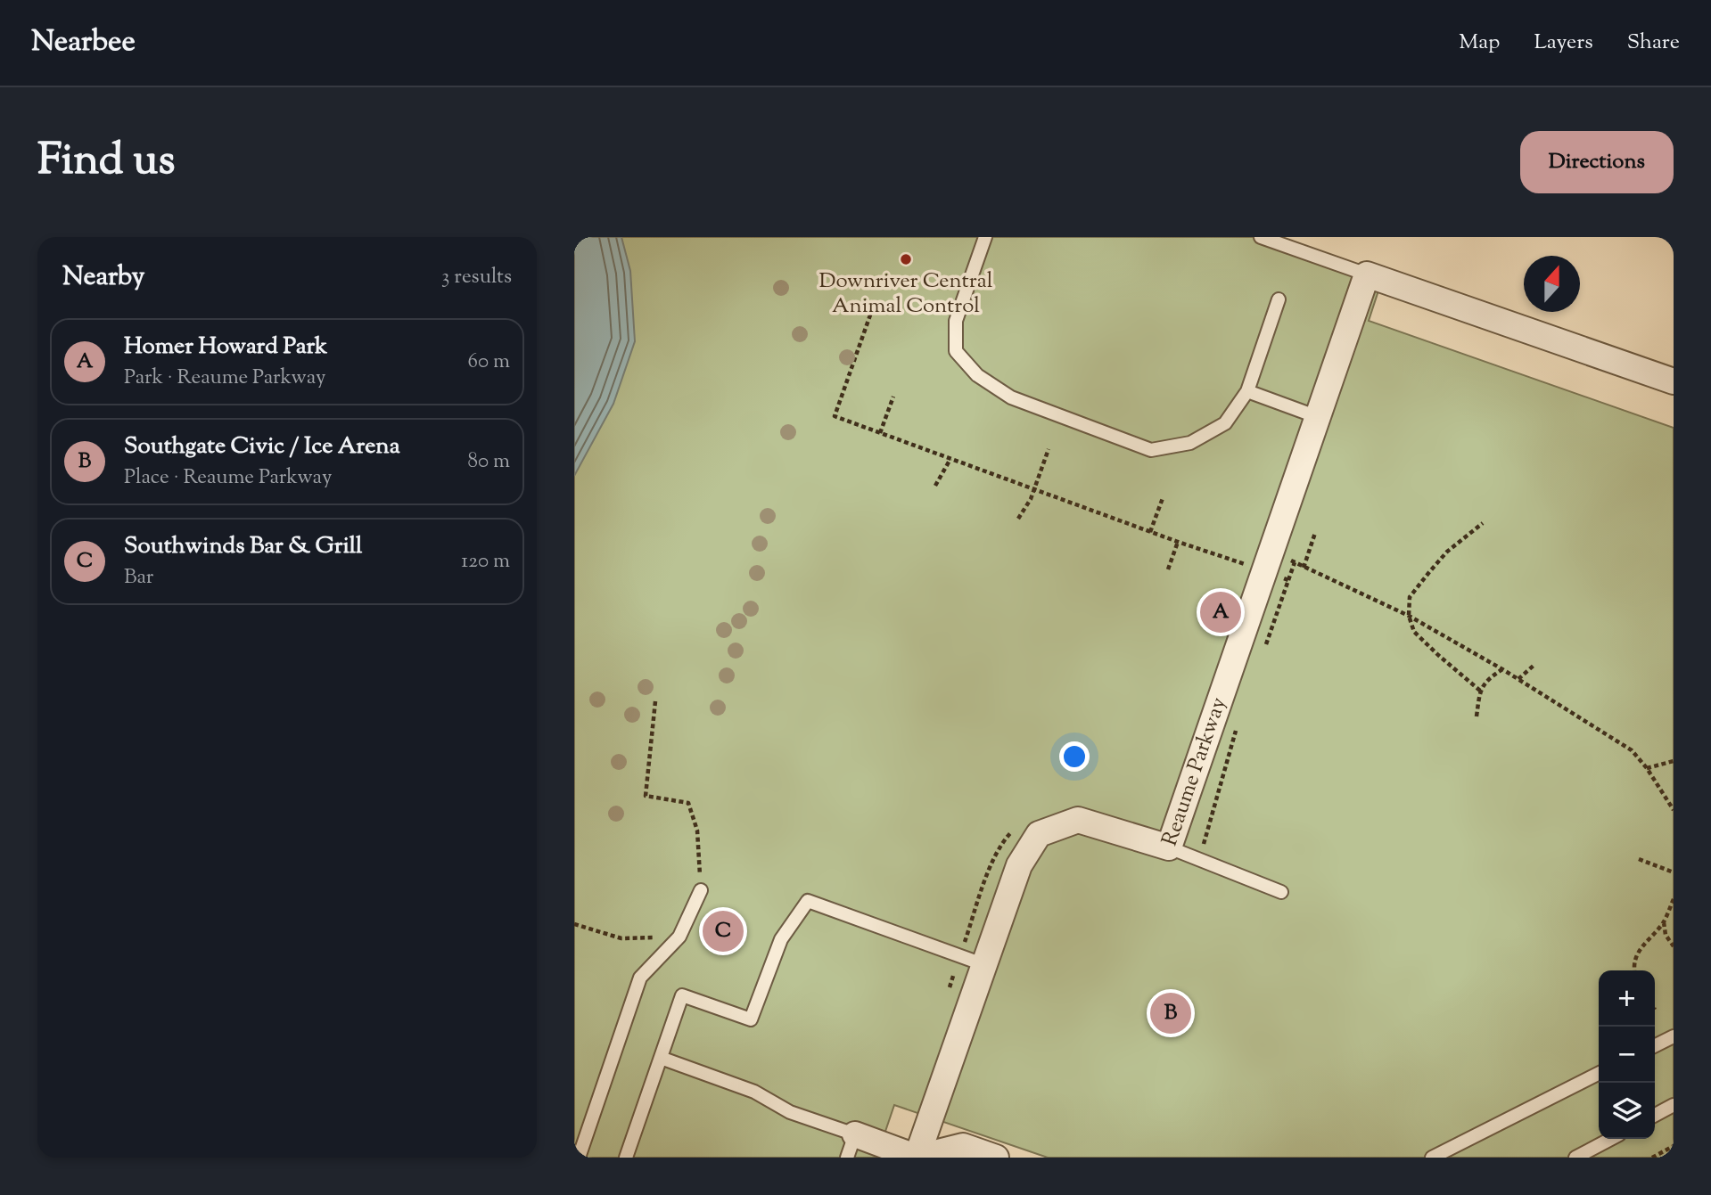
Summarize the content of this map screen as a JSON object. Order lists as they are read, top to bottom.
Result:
{
  "streets": {
    "street": ["Reaume Parkway"]
  },
  "places": ["Downriver Central Animal Control"],
  "north": "top",
  "page": {
    "header": "Nearbee",
    "nav": ["Map", "Layers", "Share"],
    "title": "Find us",
    "buttons": "Directions",
    "heading": ["Nearby", "3 results"],
    "list": [
      {
        "mark": "A",
        "name": "Homer Howard Park",
        "note": "Park · Reaume Parkway",
        "value": "60 m"
      },
      {
        "mark": "B",
        "name": "Southgate Civic / Ice Arena",
        "note": "Place · Reaume Parkway",
        "value": "80 m"
      },
      {
        "mark": "C",
        "name": "Southwinds Bar & Grill",
        "note": "Bar",
        "value": "120 m"
      }
    ],
    "pins": ["A", "C", "B"],
    "map_buttons": ["+", "−"]
  }
}
